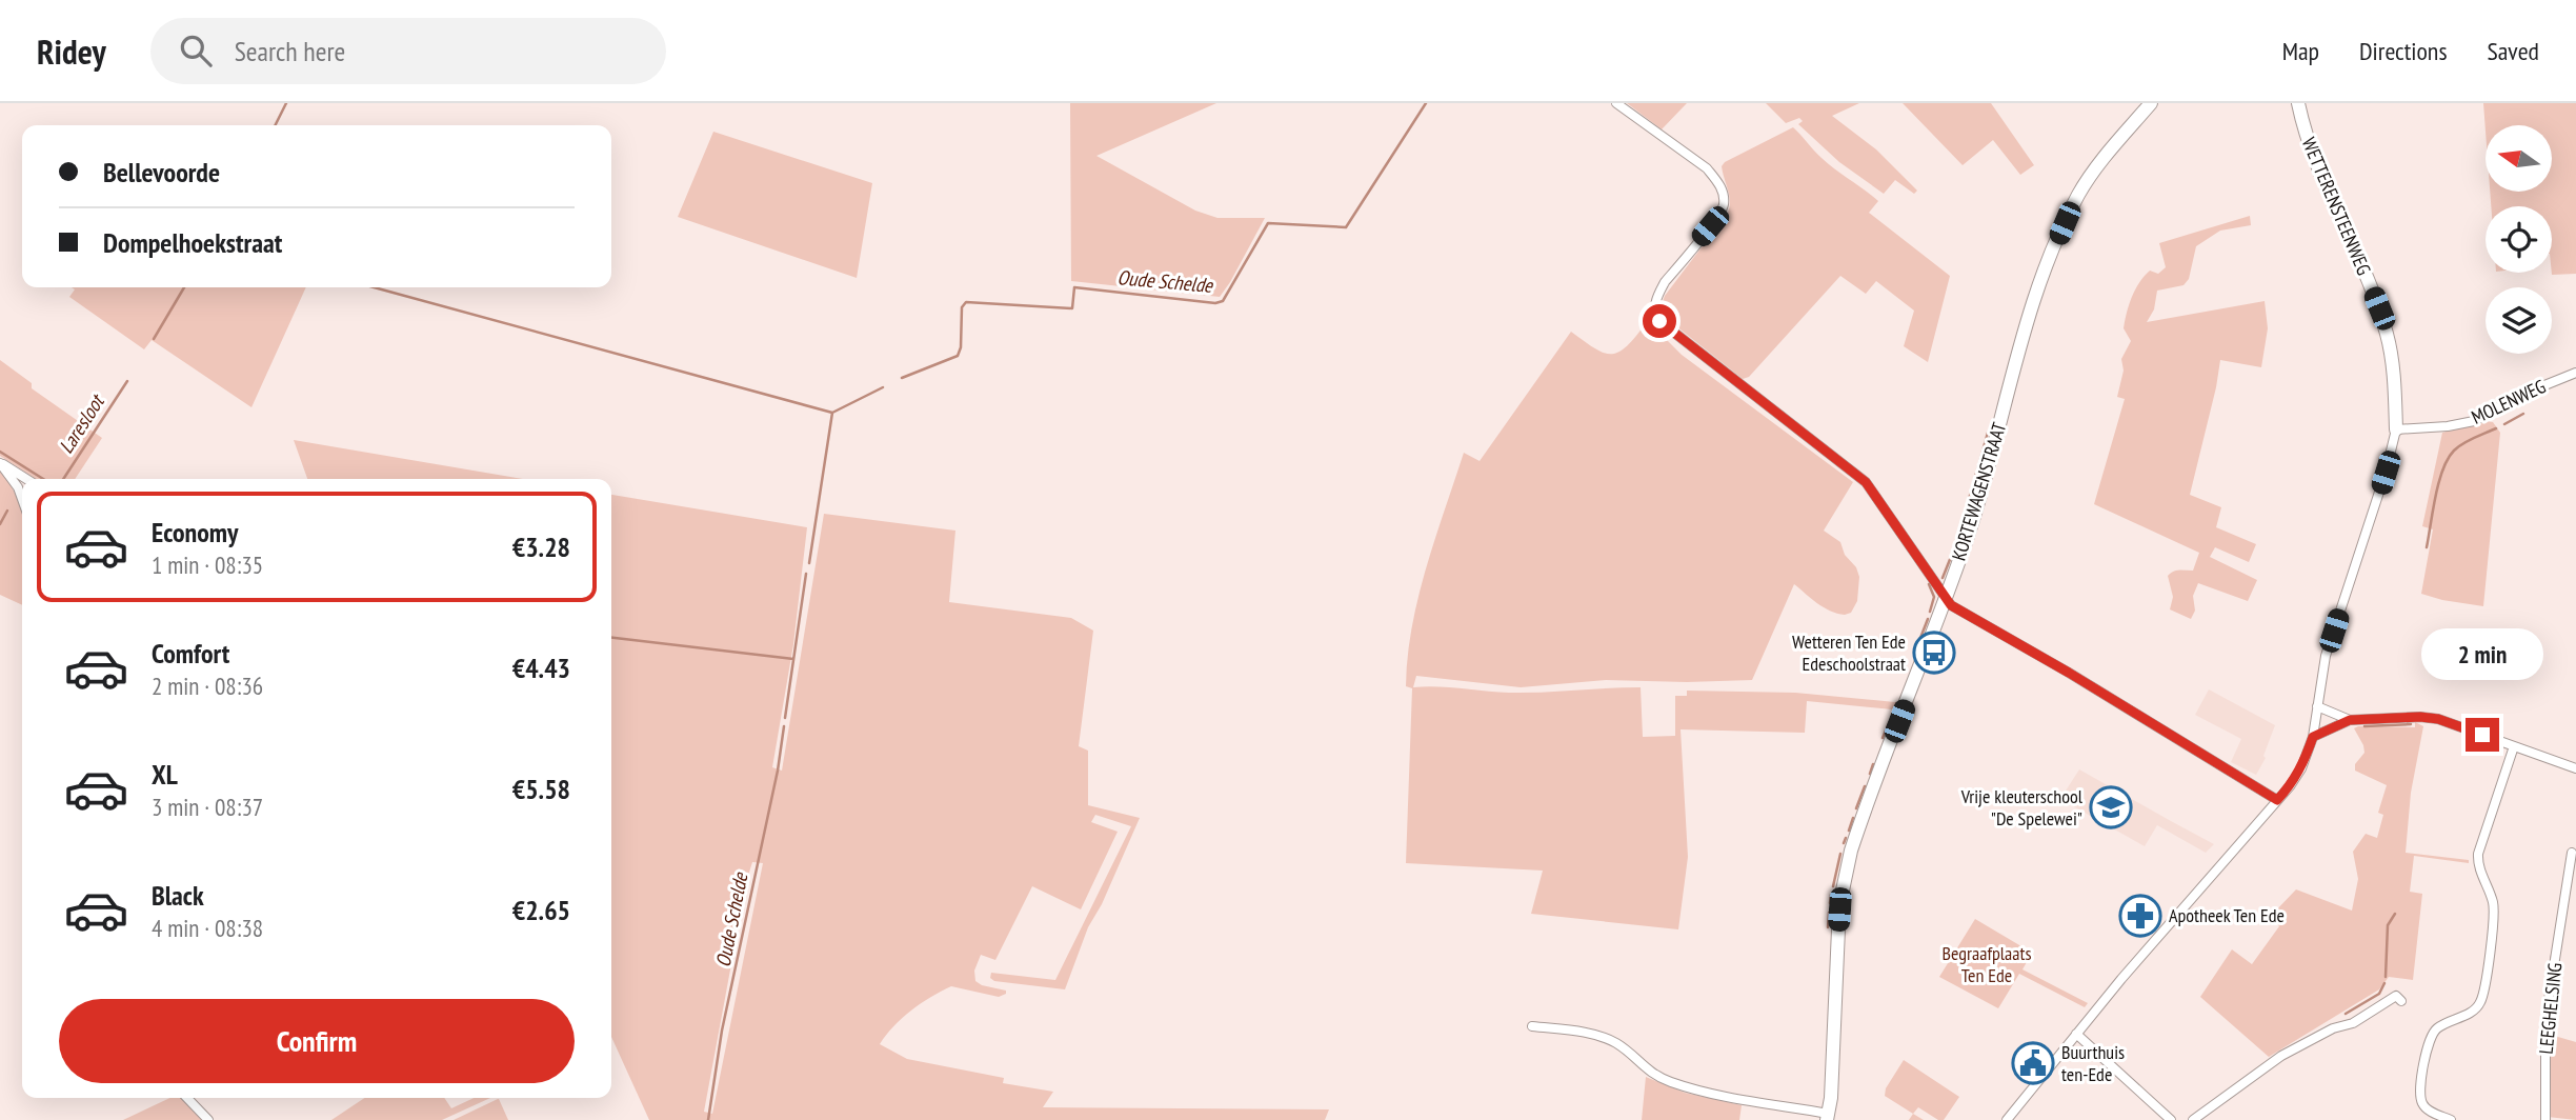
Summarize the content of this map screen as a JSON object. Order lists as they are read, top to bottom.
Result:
{
  "streets": {
    "street": [
      "WETTERENSTEENWEG",
      "MOLENWEG",
      "KORTEWAGENSTRAAT",
      "LEEGHELSING"
    ]
  },
  "crossings": [
    ["WETTERENSTEENWEG", "MOLENWEG"]
  ],
  "water": ["Oude Schelde", "Laresloot"],
  "parks": ["Begraafplaats Ten Ede"],
  "places": {
    "bus stop": ["Wetteren Ten Ede Edeschoolstraat"],
    "school or university": ["Vrije kleuterschool \"De Spelewei\""],
    "pharmacy": ["Apotheek Ten Ede"],
    "public building": ["Buurthuis ten-Ede"]
  },
  "north": "left",
  "page": {
    "header": "Ridey",
    "search": "Search here",
    "nav": ["Map", "Directions", "Saved"],
    "banner": ["Bellevoorde", "Dompelhoekstraat"],
    "list": [
      {
        "name": "Economy",
        "note": "1 min · 08:35",
        "value": "€3.28"
      },
      {
        "name": "Comfort",
        "note": "2 min · 08:36",
        "value": "€4.43"
      },
      {
        "name": "XL",
        "note": "3 min · 08:37",
        "value": "€5.58"
      },
      {
        "name": "Black",
        "note": "4 min · 08:38",
        "value": "€2.65"
      }
    ],
    "bubble": "2 min",
    "buttons": "Confirm"
  }
}
